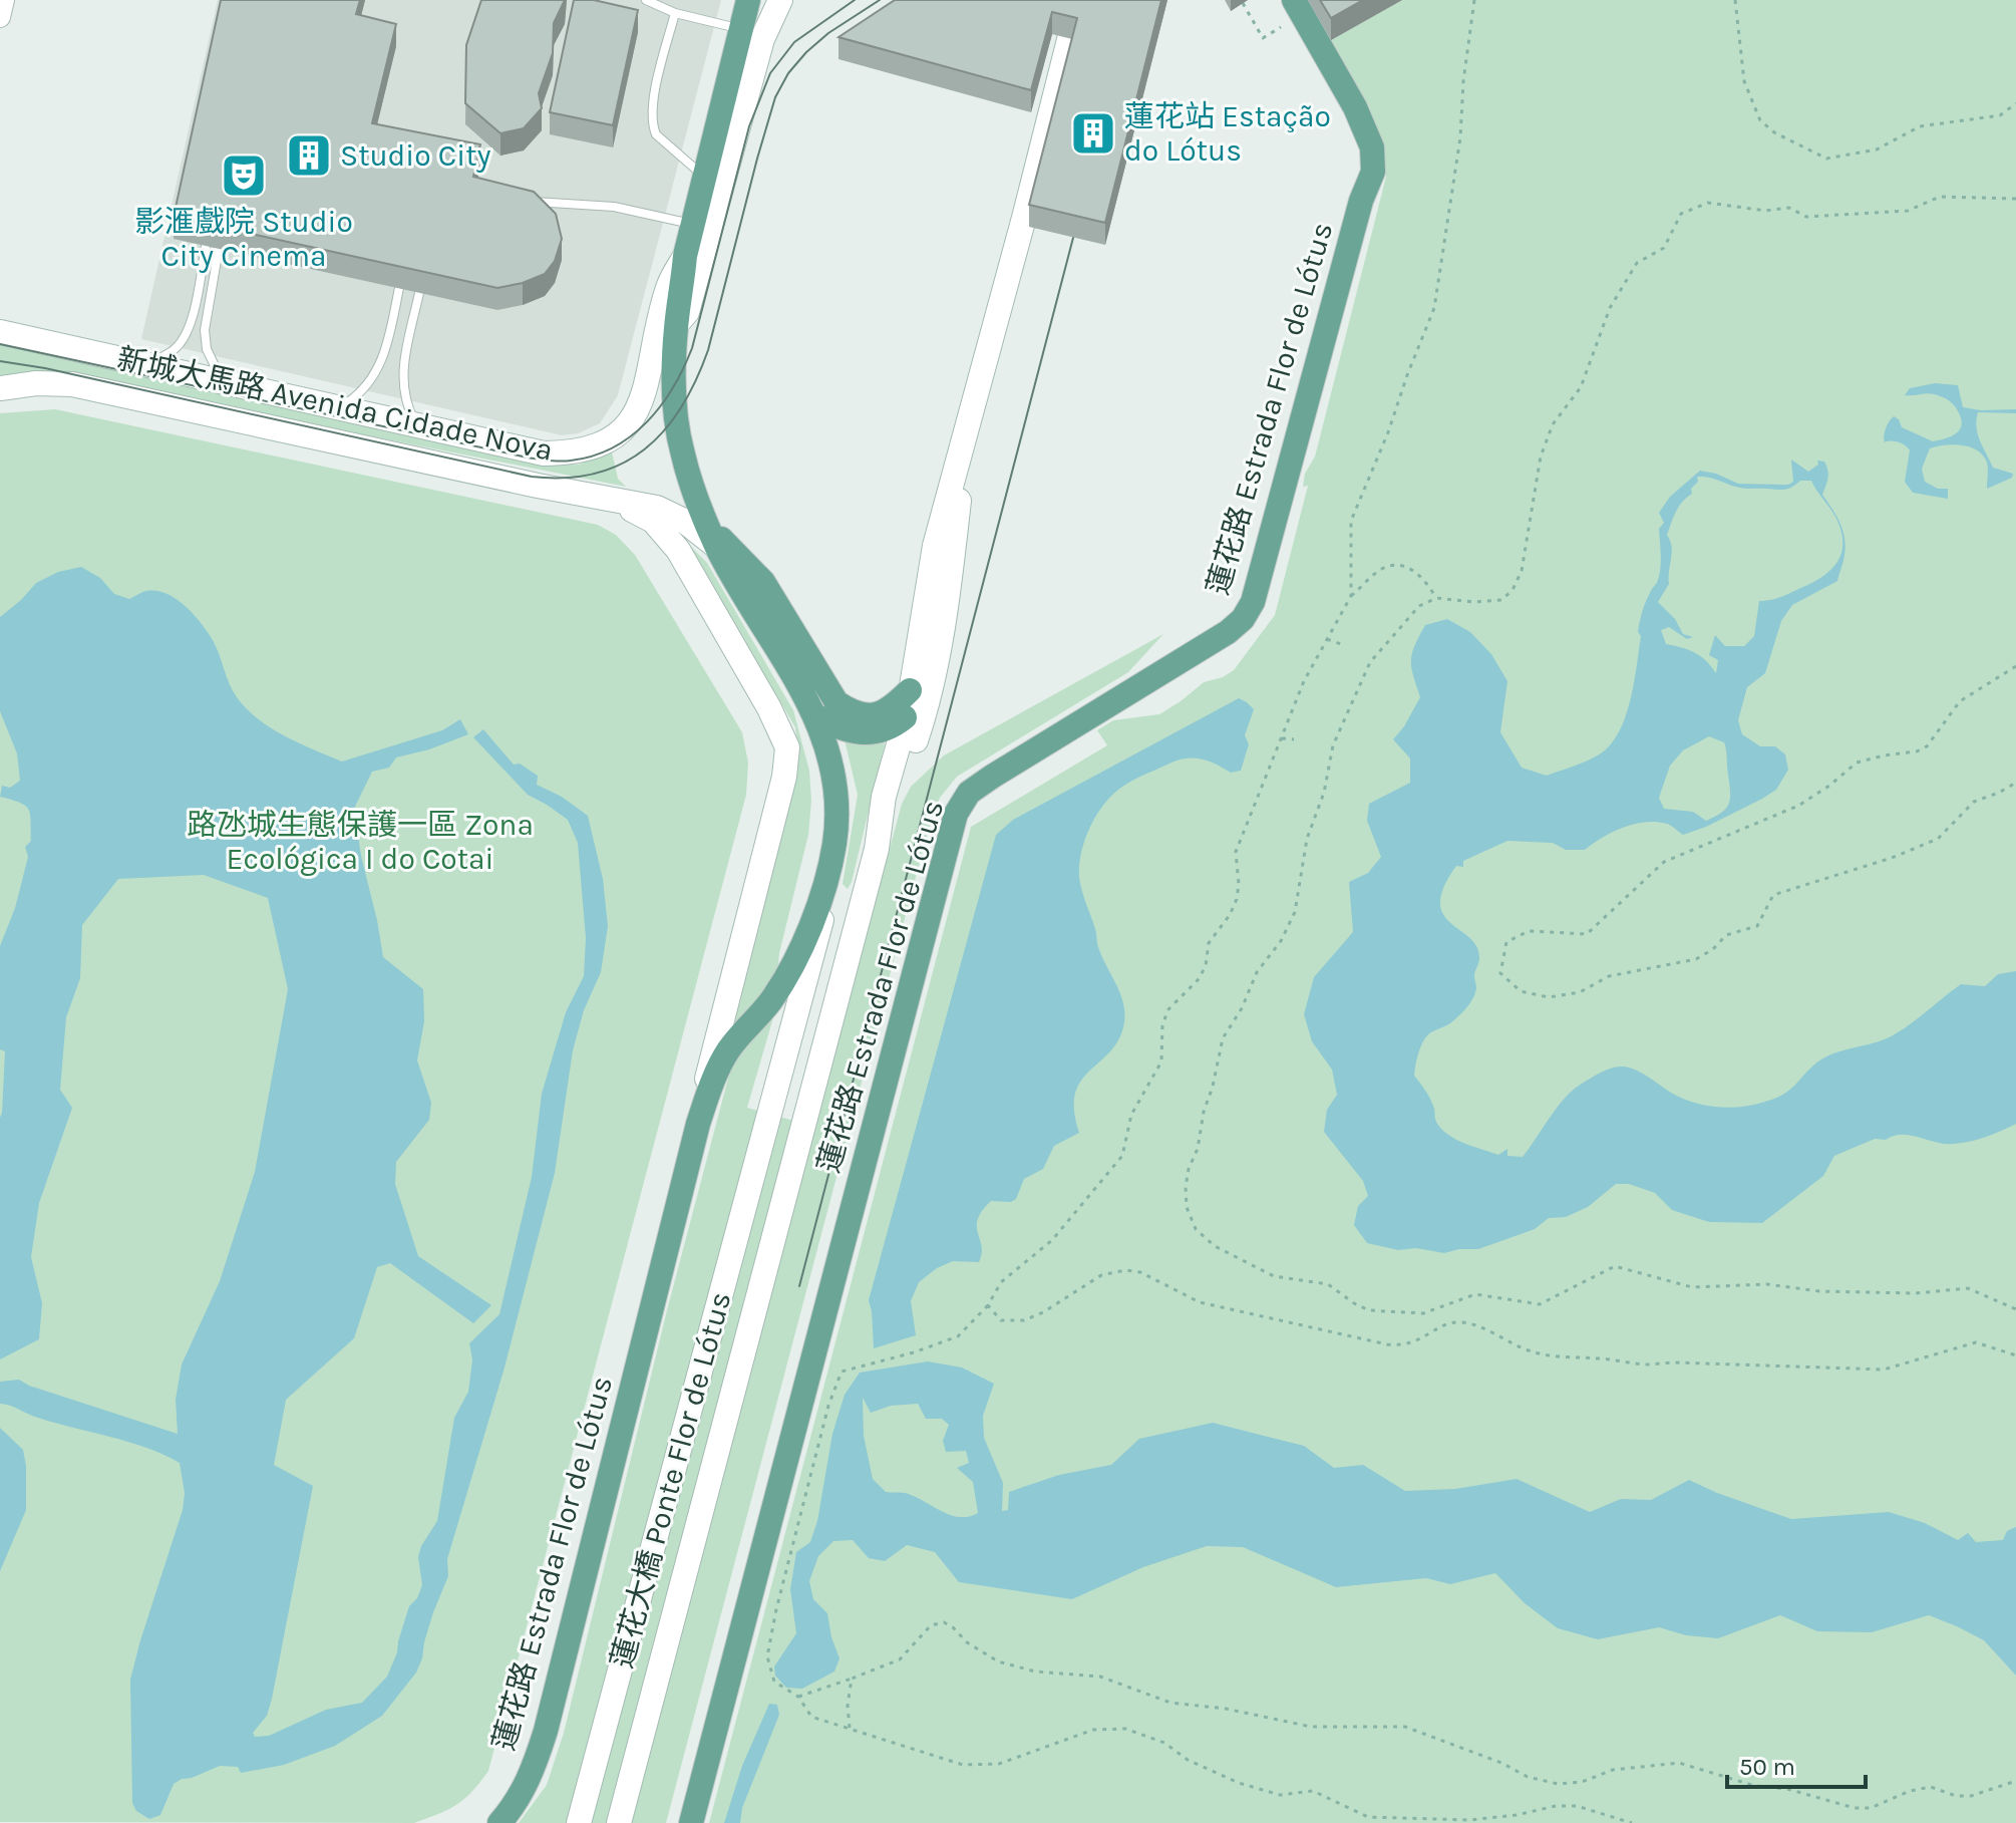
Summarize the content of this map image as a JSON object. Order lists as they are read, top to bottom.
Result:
{
  "streets": {
    "main road": ["新城大馬路 Avenida Cidade Nova", "蓮花路 Estrada Flor de Lótus", "蓮花大橋 Ponte Flor de Lótus"]
  },
  "crossings": [
    ["新城大馬路 Avenida Cidade Nova", "蓮花路 Estrada Flor de Lótus"]
  ],
  "parks": ["路氹城生態保護一區 Zona Ecológica I do Cotai"],
  "places": {
    "building": ["蓮花站 Estação do Lótus", "Studio City"],
    "theatre": ["影滙戲院 Studio City Cinema"]
  },
  "scale_bar": "50 m"
}
